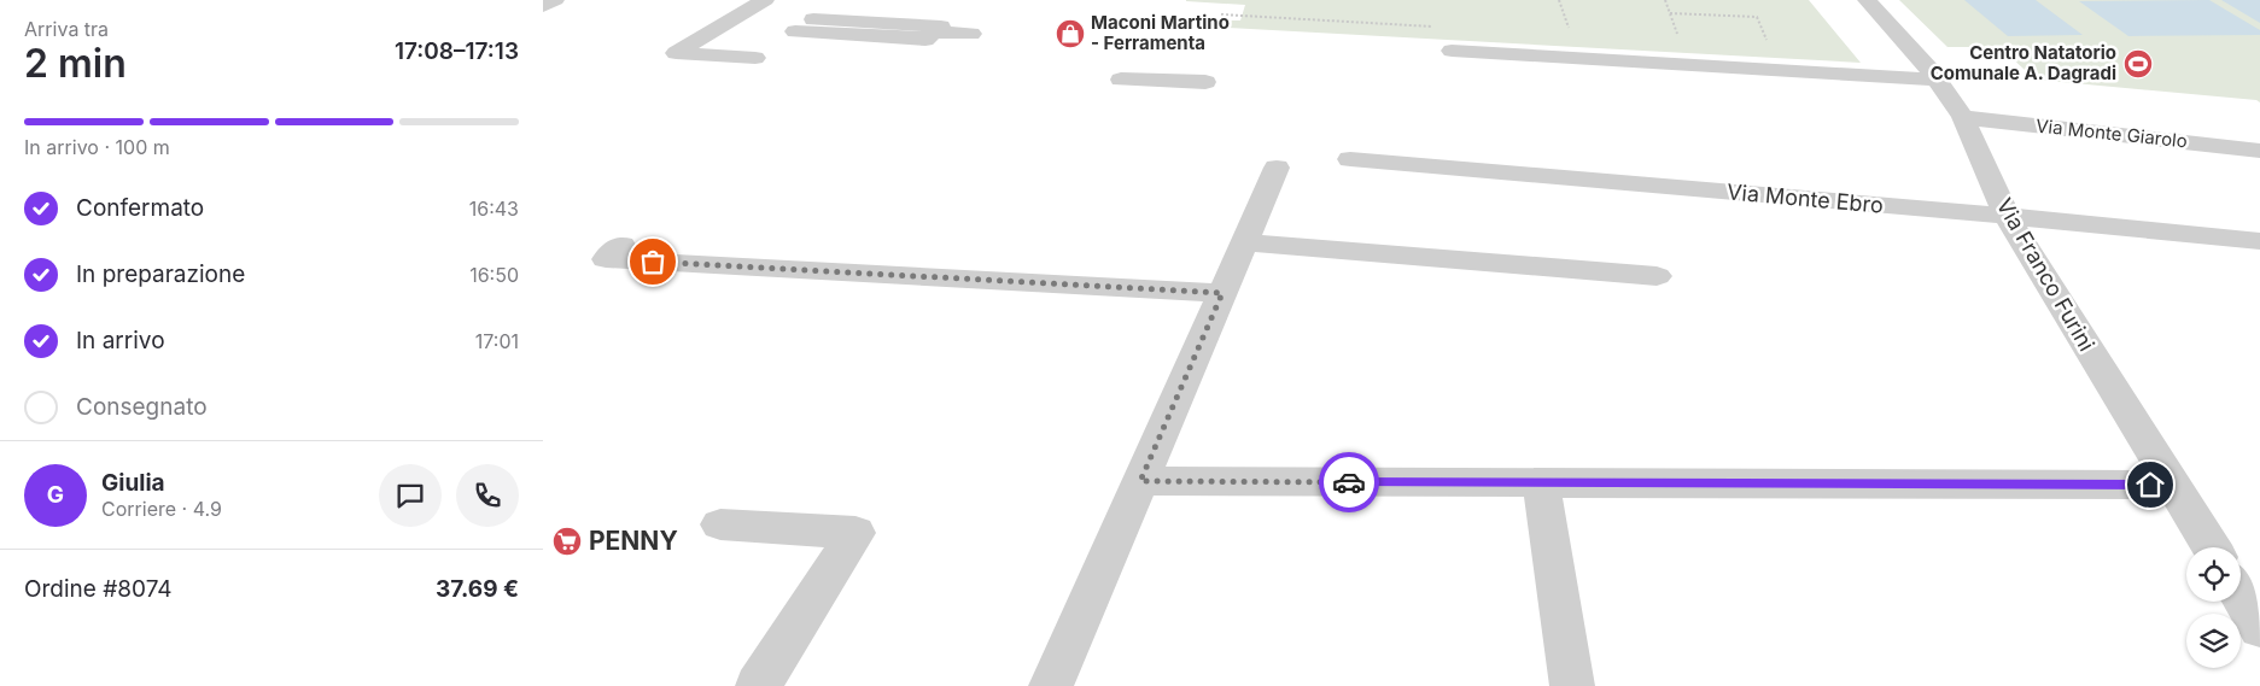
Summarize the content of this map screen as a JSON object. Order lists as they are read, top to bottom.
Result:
{
  "streets": {
    "street": ["Via Monte Giarolo", "Via Monte Ebro", "Via Franco Furini"]
  },
  "crossings": [
    ["Via Monte Giarolo", "Via Franco Furini"],
    ["Via Monte Ebro", "Via Franco Furini"]
  ],
  "places": {
    "shop": ["Maconi Martino - Ferramenta"],
    "sports": ["Centro Natatorio Comunale A. Dagradi"],
    "supermarket": ["PENNY"]
  },
  "page": {
    "heading": ["2 min", "Arriva tra", "17:08–17:13"],
    "panel": [
      "Giulia",
      "Corriere · 4.9",
      "Ordine #8074",
      "37.69 €"
    ],
    "bar": "In arrivo · 100 m",
    "list": [
      ["Confermato", "16:43"],
      ["In preparazione", "16:50"],
      ["In arrivo", "17:01"],
      "Consegnato"
    ],
    "round": "G"
  }
}
